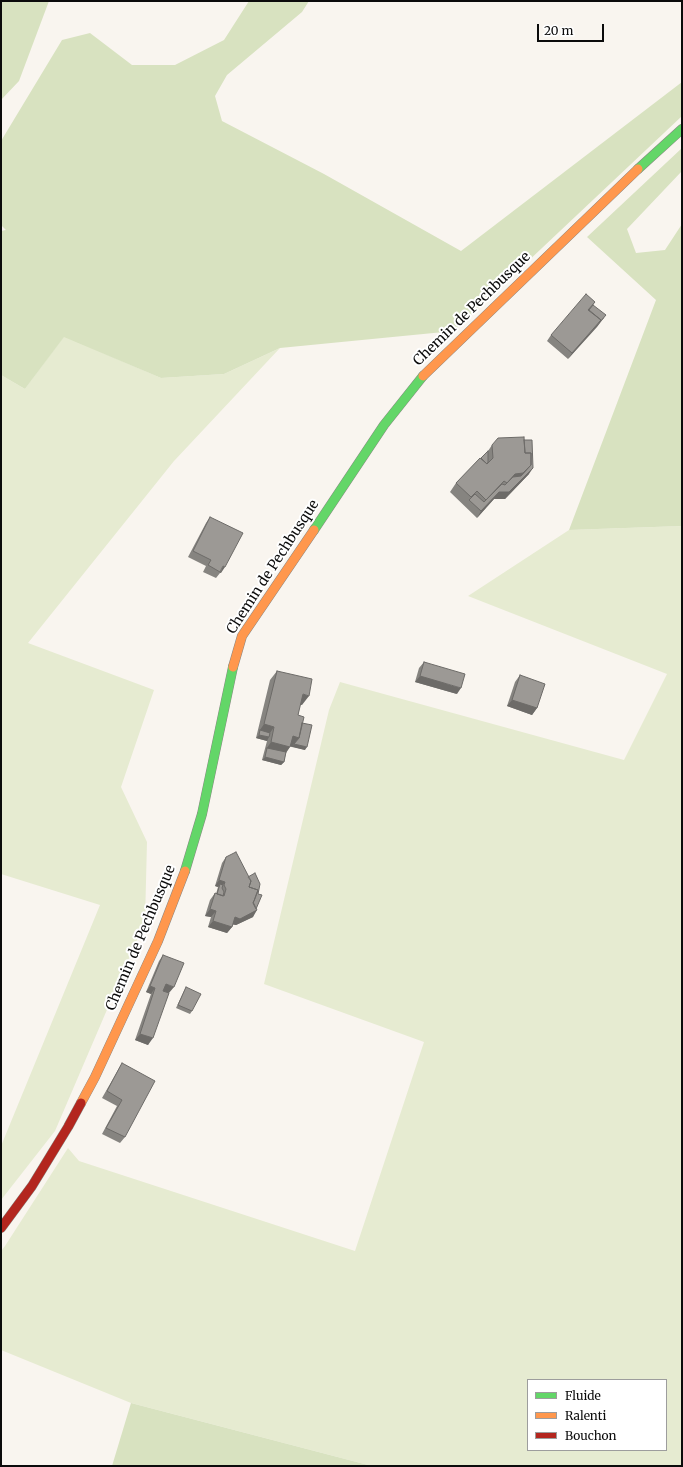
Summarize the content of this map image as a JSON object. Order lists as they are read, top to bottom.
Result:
{
  "streets": {
    "street": ["Chemin de Pechbusque"]
  },
  "legend": ["Fluide", "Ralenti", "Bouchon"],
  "scale_bar": "20 m"
}
